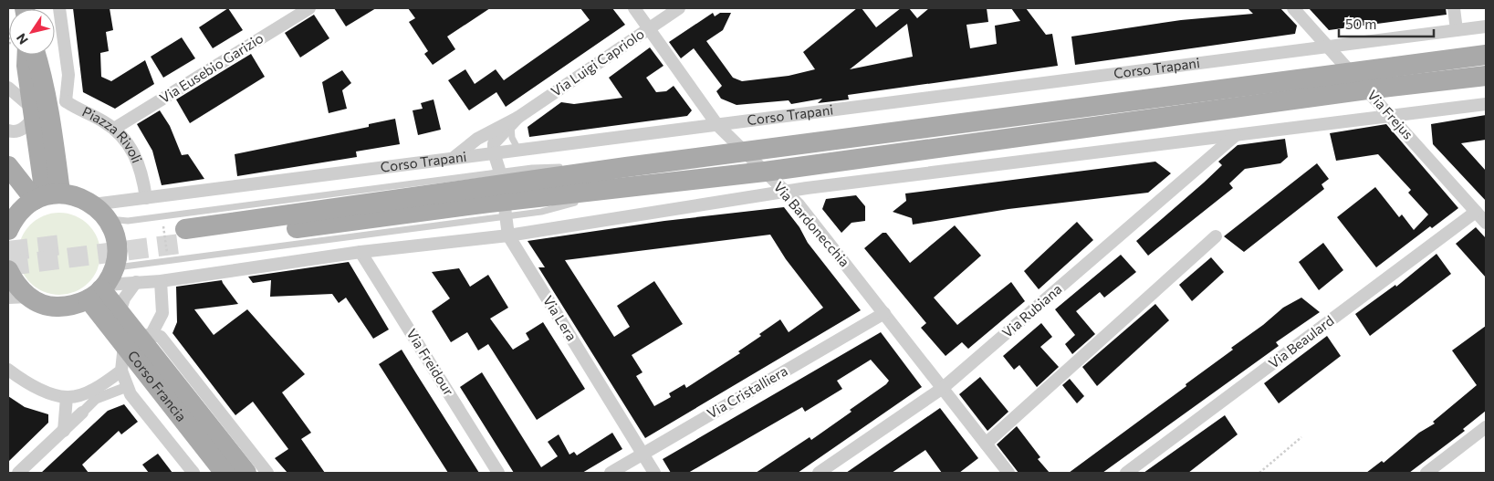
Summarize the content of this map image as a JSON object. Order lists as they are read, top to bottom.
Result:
{
  "streets": {
    "main road": ["Corso Trapani", "Corso Francia"],
    "street": [
      "Via Luigi Capriolo",
      "Via Eusebio Garizio",
      "Via Frejus",
      "Piazza Rivoli",
      "Via Bardonecchia",
      "Via Rubiana",
      "Via Lera",
      "Via Beaulard",
      "Via Freidour",
      "Via Cristalliera"
    ]
  },
  "crossings": [
    ["Via Luigi Capriolo", "Corso Trapani"],
    ["Via Luigi Capriolo", "Via Bardonecchia"],
    ["Via Luigi Capriolo", "Via Lera"],
    ["Corso Trapani", "Via Frejus"],
    ["Corso Trapani", "Piazza Rivoli"],
    ["Corso Trapani", "Via Bardonecchia"],
    ["Corso Trapani", "Via Lera"],
    ["Corso Trapani", "Corso Francia"],
    ["Via Eusebio Garizio", "Piazza Rivoli"],
    ["Via Frejus", "Via Beaulard"],
    ["Via Bardonecchia", "Via Rubiana"],
    ["Via Bardonecchia", "Via Cristalliera"],
    ["Via Lera", "Via Cristalliera"]
  ],
  "scale_bar": "50 m",
  "north": "bottom left"
}
